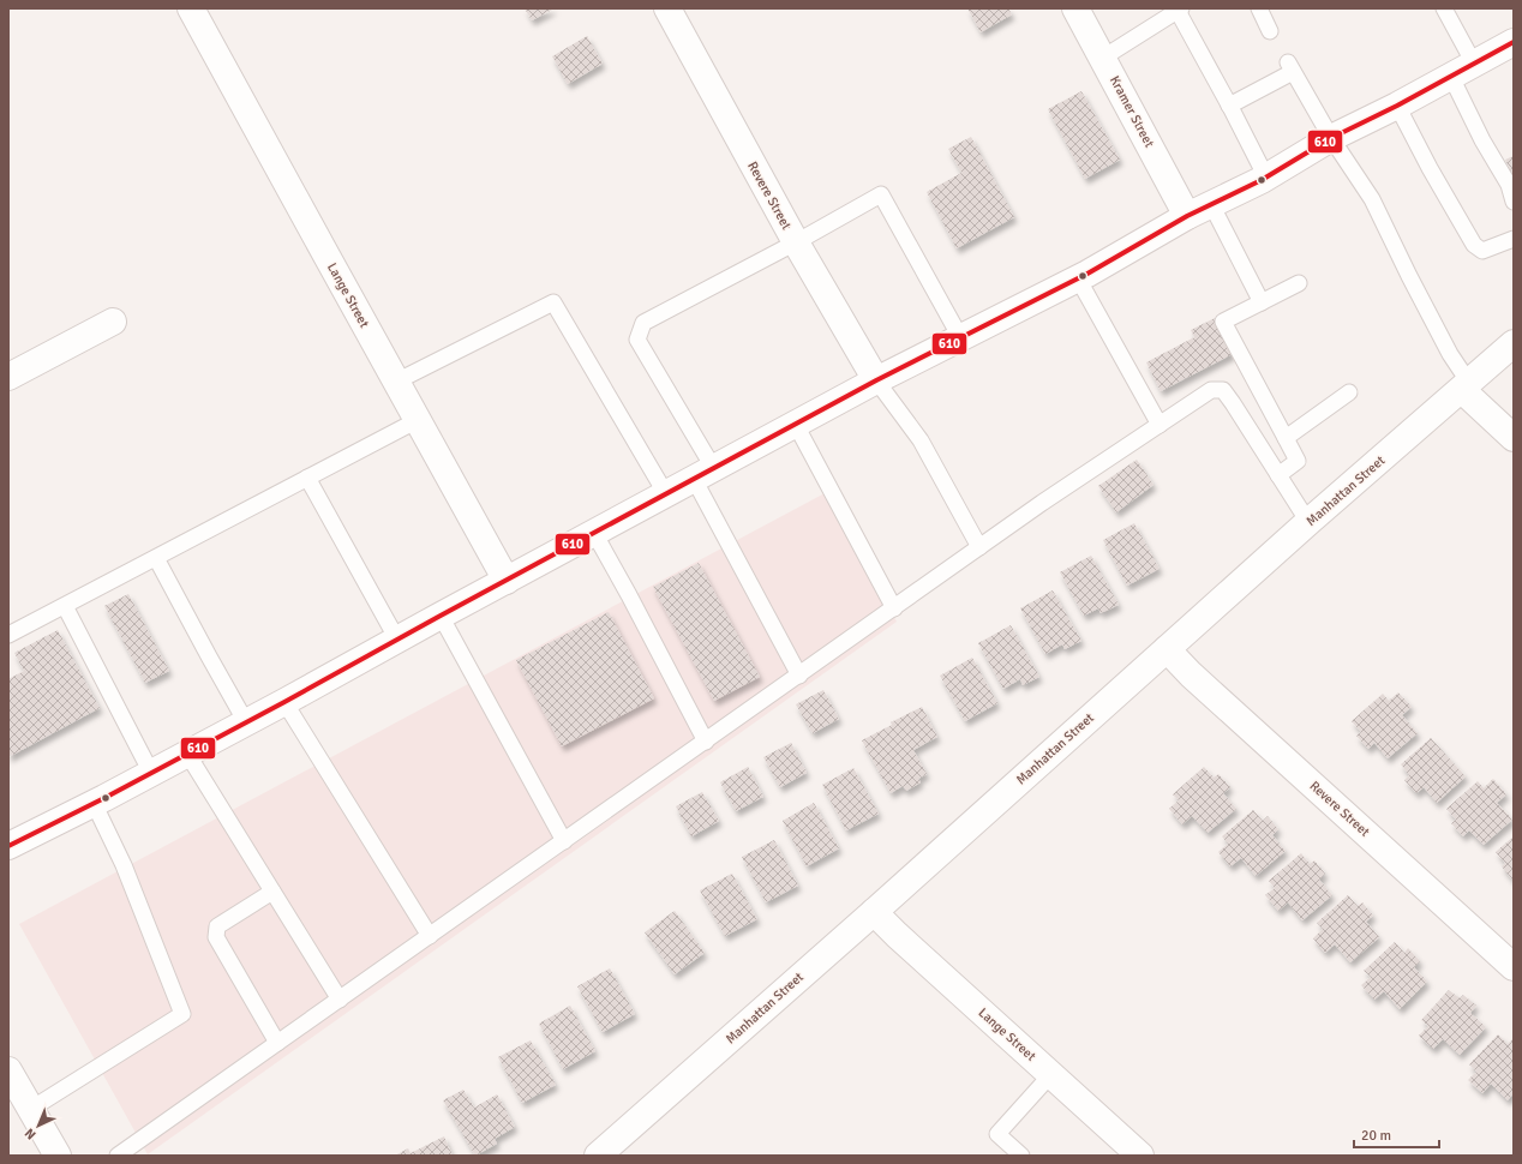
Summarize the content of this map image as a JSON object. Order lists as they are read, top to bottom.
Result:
{
  "streets": {
    "street": [
      "Kramer Street",
      "Revere Street",
      "Lange Street",
      "Manhattan Street"
    ]
  },
  "crossings": [
    ["Revere Street", "Manhattan Street"],
    ["Lange Street", "Manhattan Street"]
  ],
  "lines": ["transit line 610"],
  "scale_bar": "20 m",
  "north": "bottom left"
}
